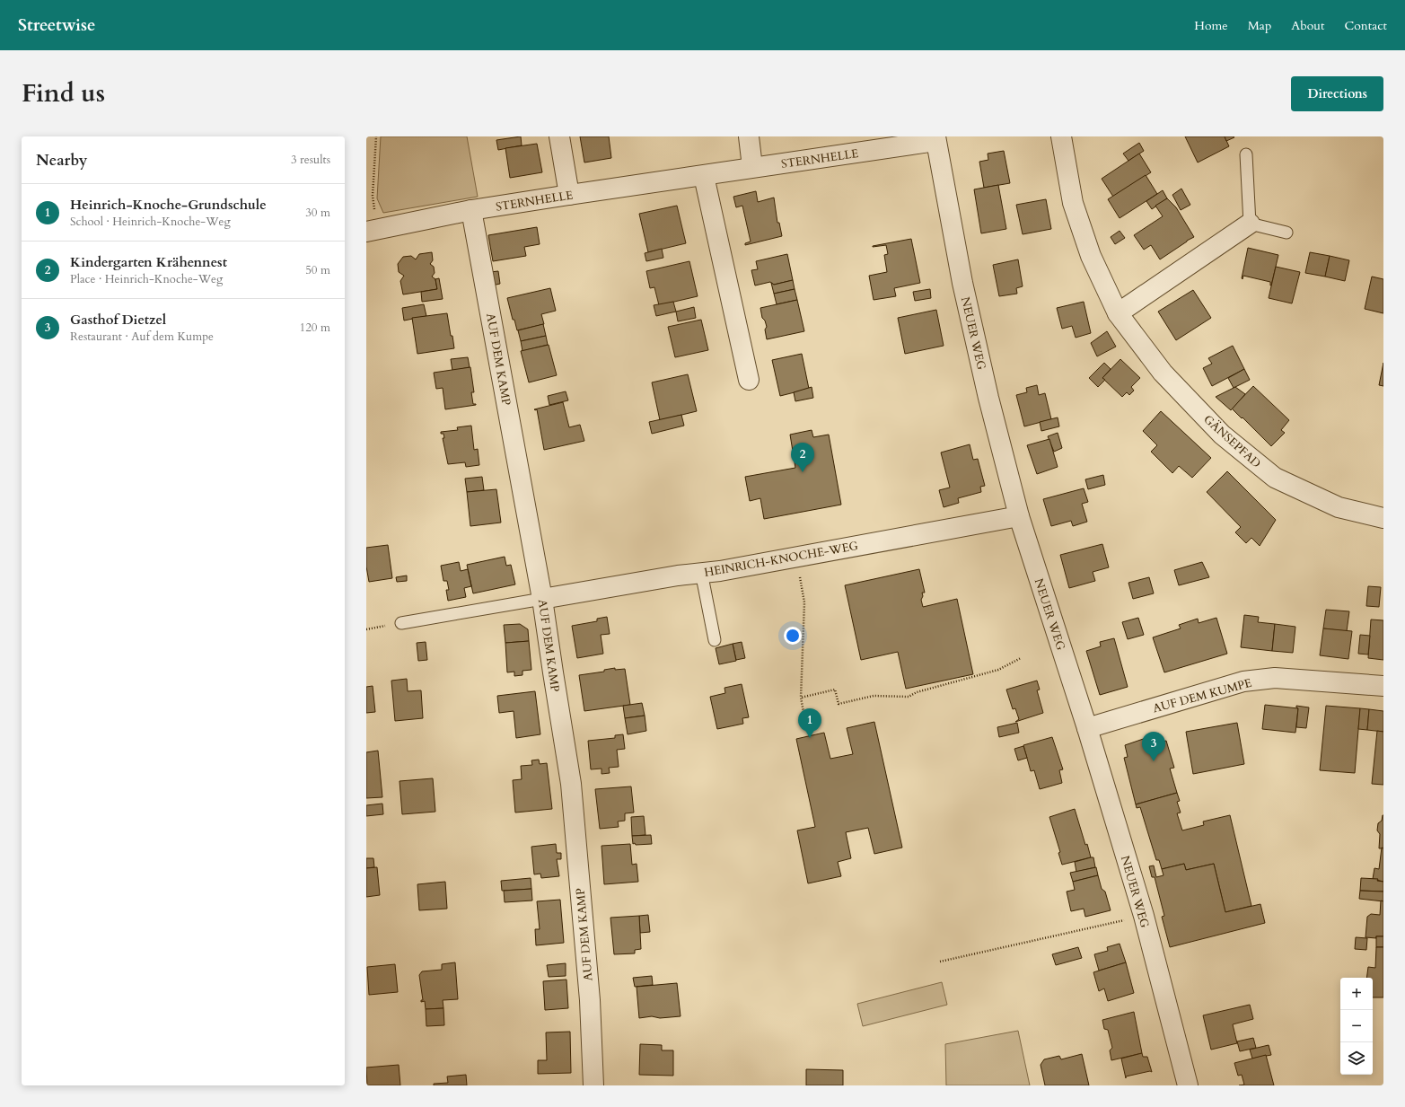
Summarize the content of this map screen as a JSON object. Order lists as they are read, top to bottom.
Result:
{
  "streets": {
    "street": [
      "STERNHELLE",
      "NEUER WEG",
      "AUF DEM KAMP",
      "GÄNSEPFAD",
      "HEINRICH-KNOCHE-WEG",
      "AUF DEM KUMPE"
    ]
  },
  "crossings": [
    ["STERNHELLE", "NEUER WEG"],
    ["STERNHELLE", "AUF DEM KAMP"],
    ["NEUER WEG", "HEINRICH-KNOCHE-WEG"],
    ["NEUER WEG", "AUF DEM KUMPE"],
    ["AUF DEM KAMP", "HEINRICH-KNOCHE-WEG"]
  ],
  "page": {
    "header": "Streetwise",
    "nav": [
      "Home",
      "Map",
      "About",
      "Contact"
    ],
    "title": "Find us",
    "buttons": "Directions",
    "heading": ["Nearby", "3 results"],
    "list": [
      {
        "mark": "1",
        "name": "Heinrich-Knoche-Grundschule",
        "note": "School · Heinrich-Knoche-Weg",
        "value": "30 m"
      },
      {
        "mark": "2",
        "name": "Kindergarten Krähennest",
        "note": "Place · Heinrich-Knoche-Weg",
        "value": "50 m"
      },
      {
        "mark": "3",
        "name": "Gasthof Dietzel",
        "note": "Restaurant · Auf dem Kumpe",
        "value": "120 m"
      }
    ],
    "pins": ["2", "1", "3"],
    "map_buttons": ["+", "−"]
  }
}
